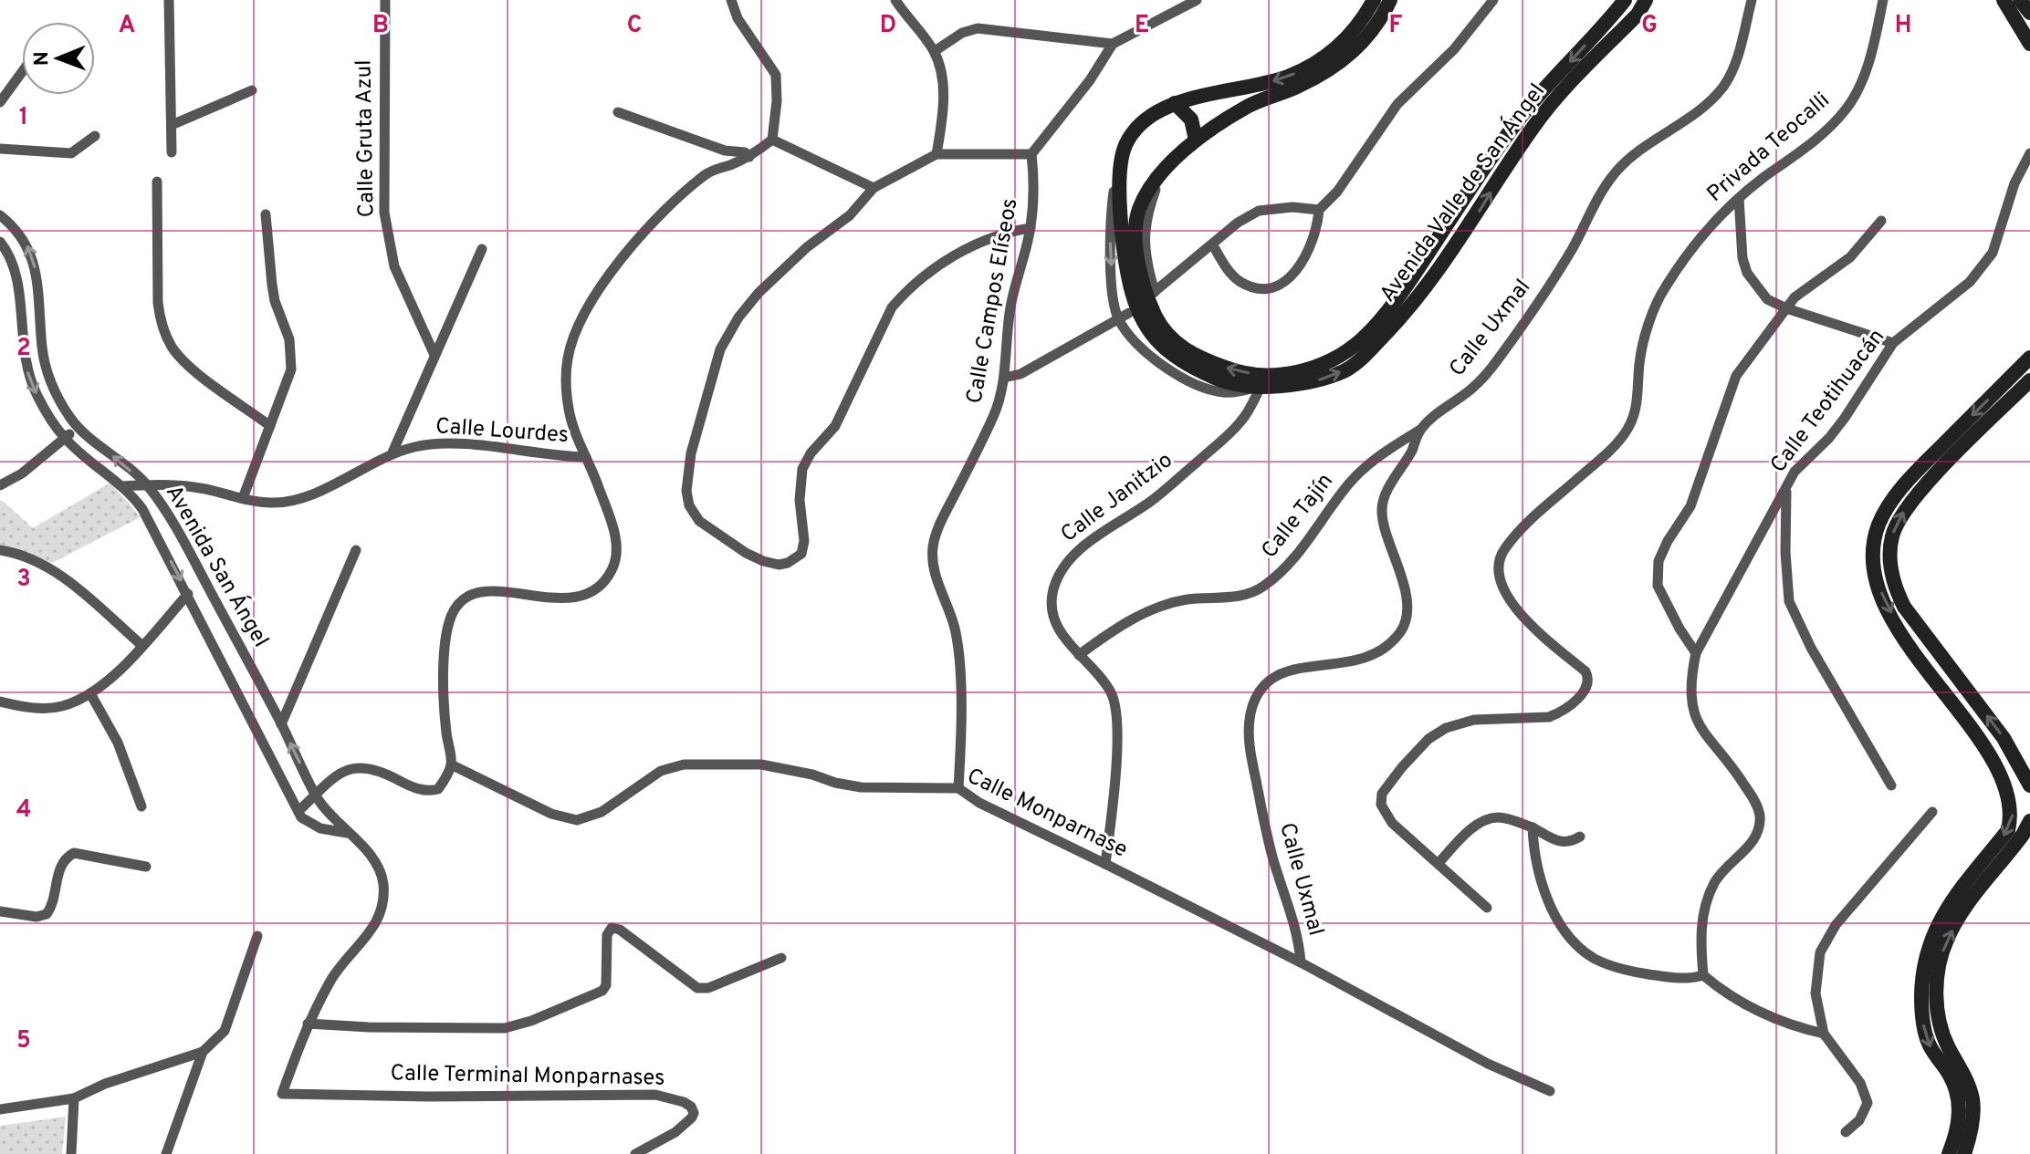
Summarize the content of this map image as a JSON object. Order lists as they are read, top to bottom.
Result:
{
  "streets": {
    "street": [
      "Calle Gruta Azul",
      "Privada Teocalli",
      "Avenida Valle de San Ángel",
      "Calle Campos Elíseos",
      "Calle Uxmal",
      "Calle Teotihuacán",
      "Calle Lourdes",
      "Calle Janitzio",
      "Calle Tajín",
      "Avenida San Ángel",
      "Calle Monparnase",
      "Calle Terminal Monparnases"
    ]
  },
  "crossings": [
    ["Avenida Valle de San Ángel", "Calle Janitzio"],
    ["Calle Campos Elíseos", "Calle Monparnase"],
    ["Calle Uxmal", "Calle Tajín"],
    ["Calle Uxmal", "Calle Monparnase"],
    ["Calle Lourdes", "Avenida San Ángel"],
    ["Calle Janitzio", "Calle Tajín"],
    ["Calle Janitzio", "Calle Monparnase"],
    ["Avenida San Ángel", "Calle Terminal Monparnases"]
  ],
  "north": "left",
  "grid": {
    "columns": [
      "A",
      "B",
      "C",
      "D",
      "E",
      "F",
      "G",
      "H"
    ],
    "rows": [
      "1",
      "2",
      "3",
      "4",
      "5"
    ]
  }
}
